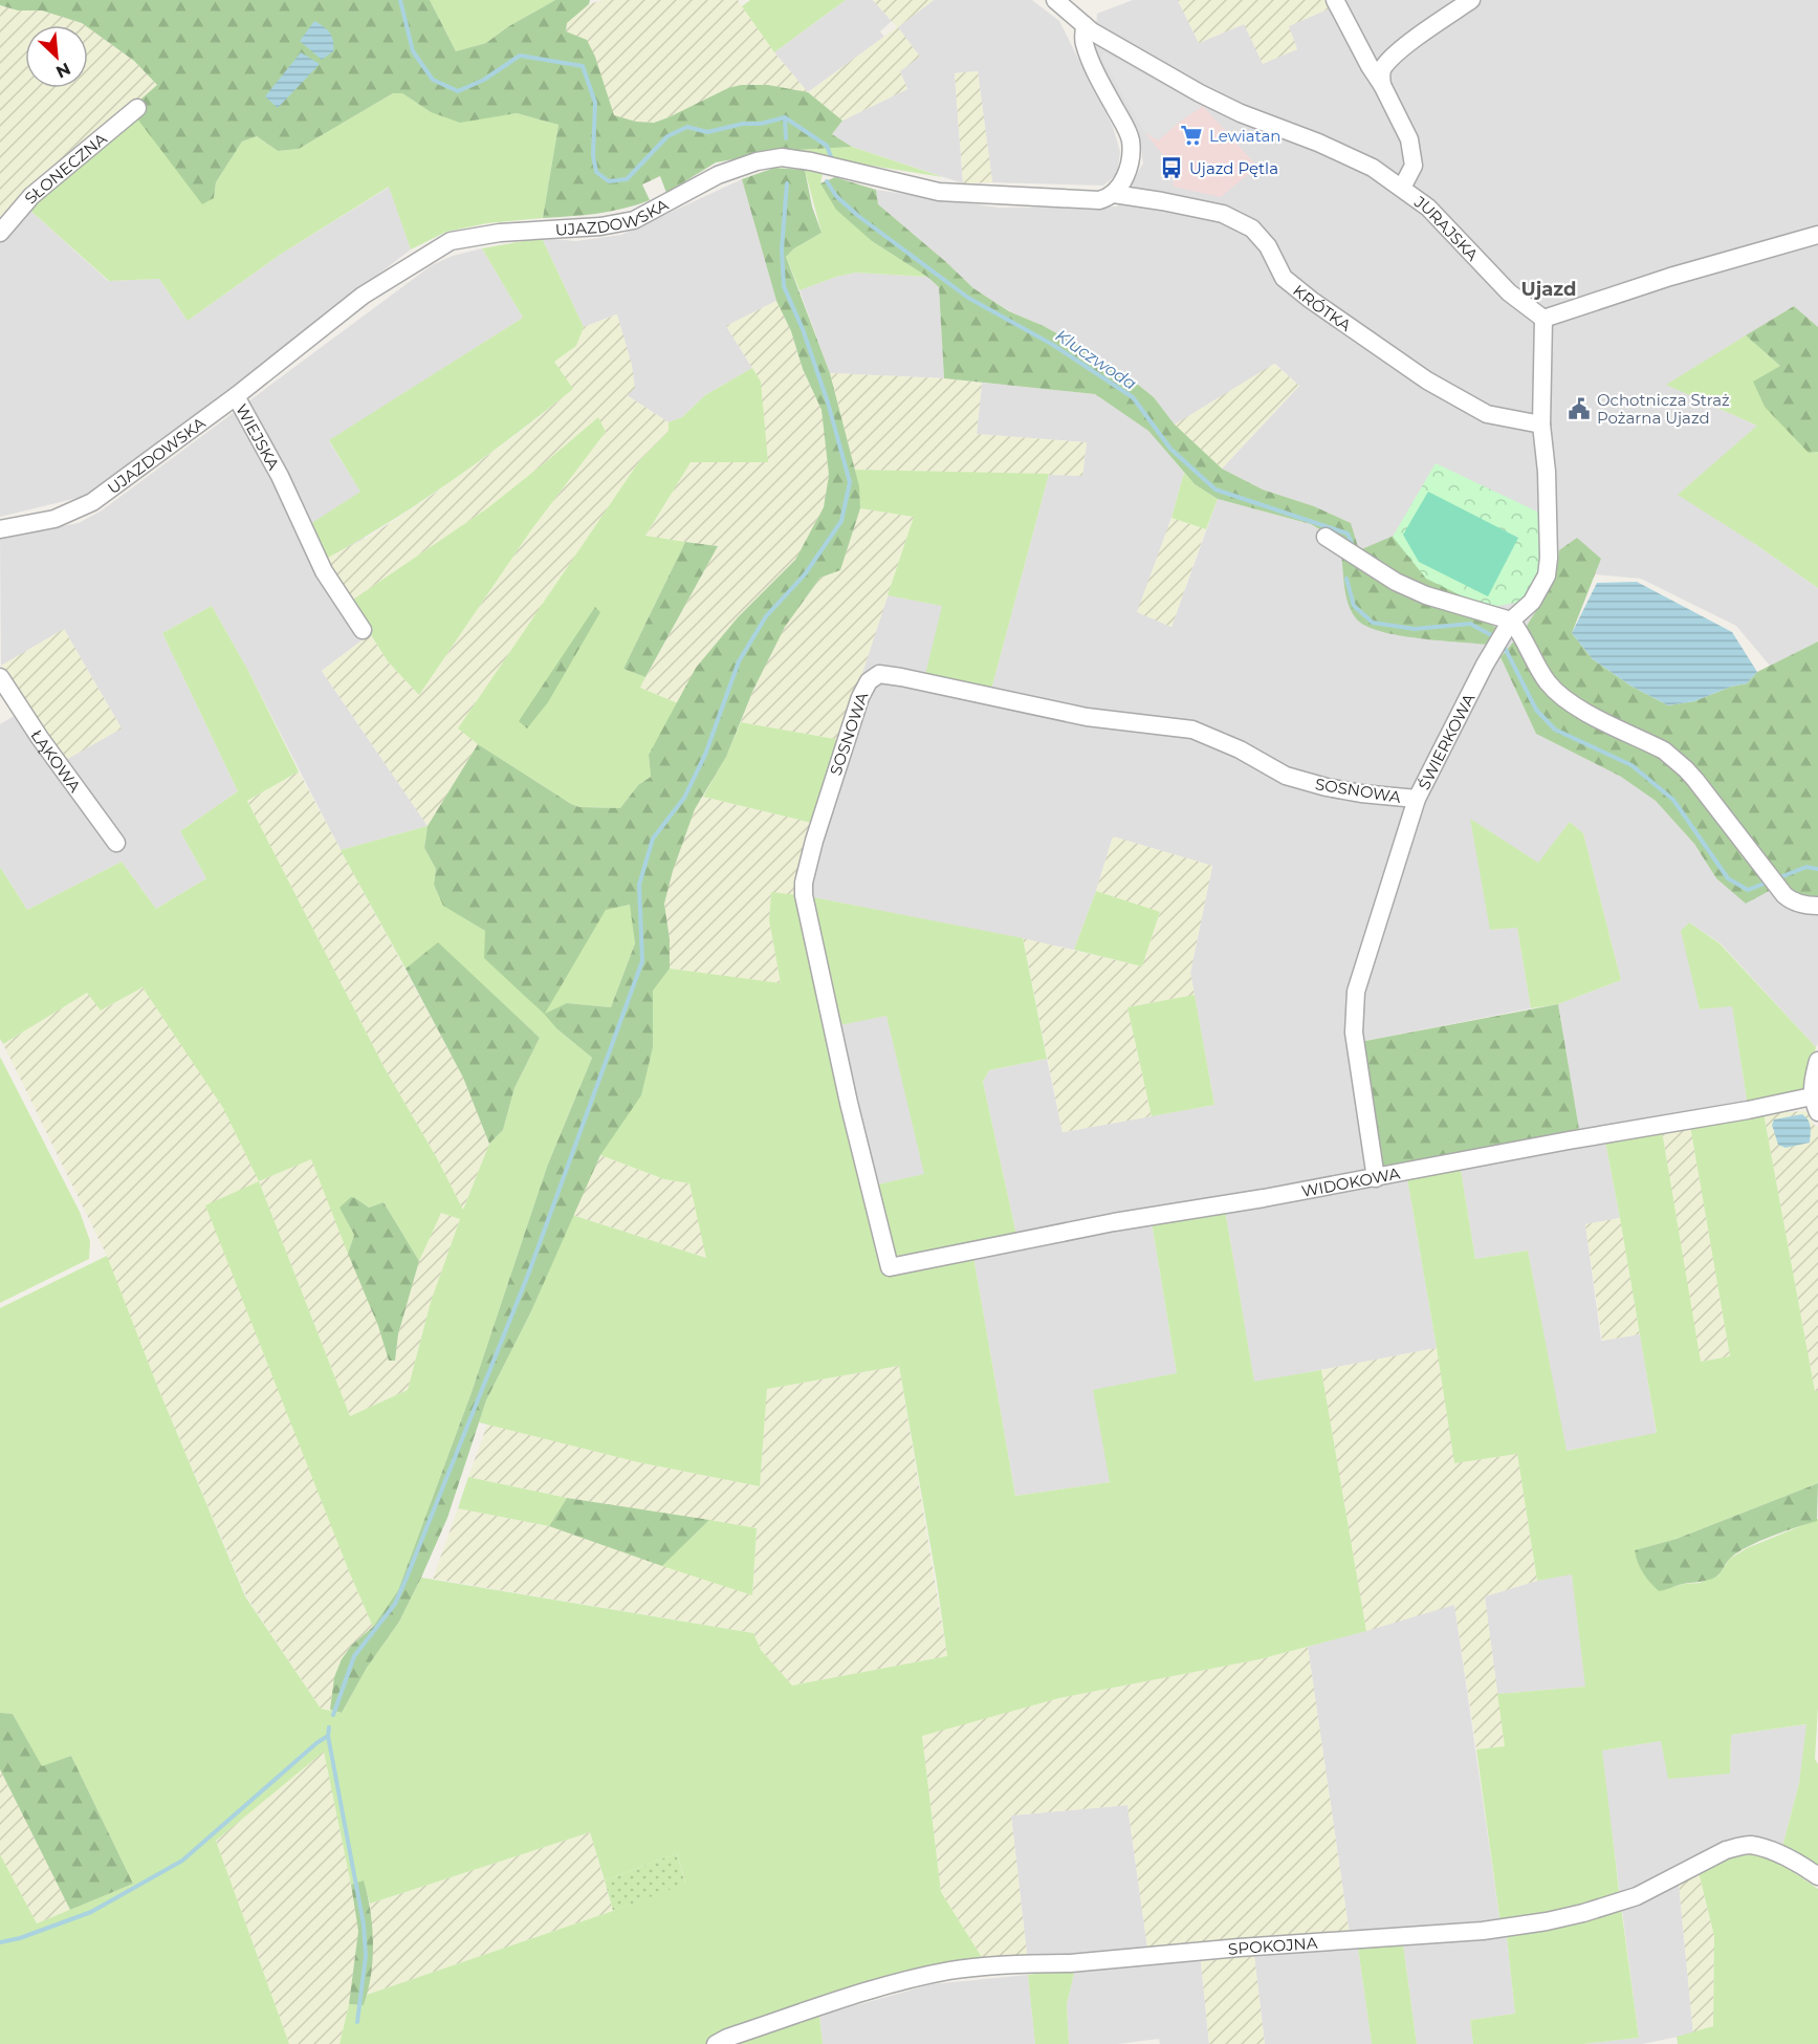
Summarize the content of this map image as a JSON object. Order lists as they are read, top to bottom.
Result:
{
  "streets": {
    "street": [
      "SŁONECZNA",
      "UJAZDOWSKA",
      "JURAJSKA",
      "KRÓTKA",
      "WIEJSKA",
      "SOSNOWA",
      "ŚWIERKOWA",
      "ŁĄKOWA",
      "WIDOKOWA",
      "SPOKOJNA"
    ]
  },
  "crossings": [
    ["UJAZDOWSKA", "KRÓTKA"],
    ["UJAZDOWSKA", "WIEJSKA"],
    ["JURAJSKA", "ŚWIERKOWA"],
    ["KRÓTKA", "ŚWIERKOWA"],
    ["SOSNOWA", "ŚWIERKOWA"],
    ["SOSNOWA", "WIDOKOWA"],
    ["ŚWIERKOWA", "WIDOKOWA"]
  ],
  "districts": ["Ujazd"],
  "water": ["Kluczwoda"],
  "places": {
    "supermarket": ["Lewiatan"],
    "bus stop": ["Ujazd Pętla"],
    "public building": ["Ochotnicza Straż Pożarna Ujazd"]
  },
  "north": "bottom right"
}
